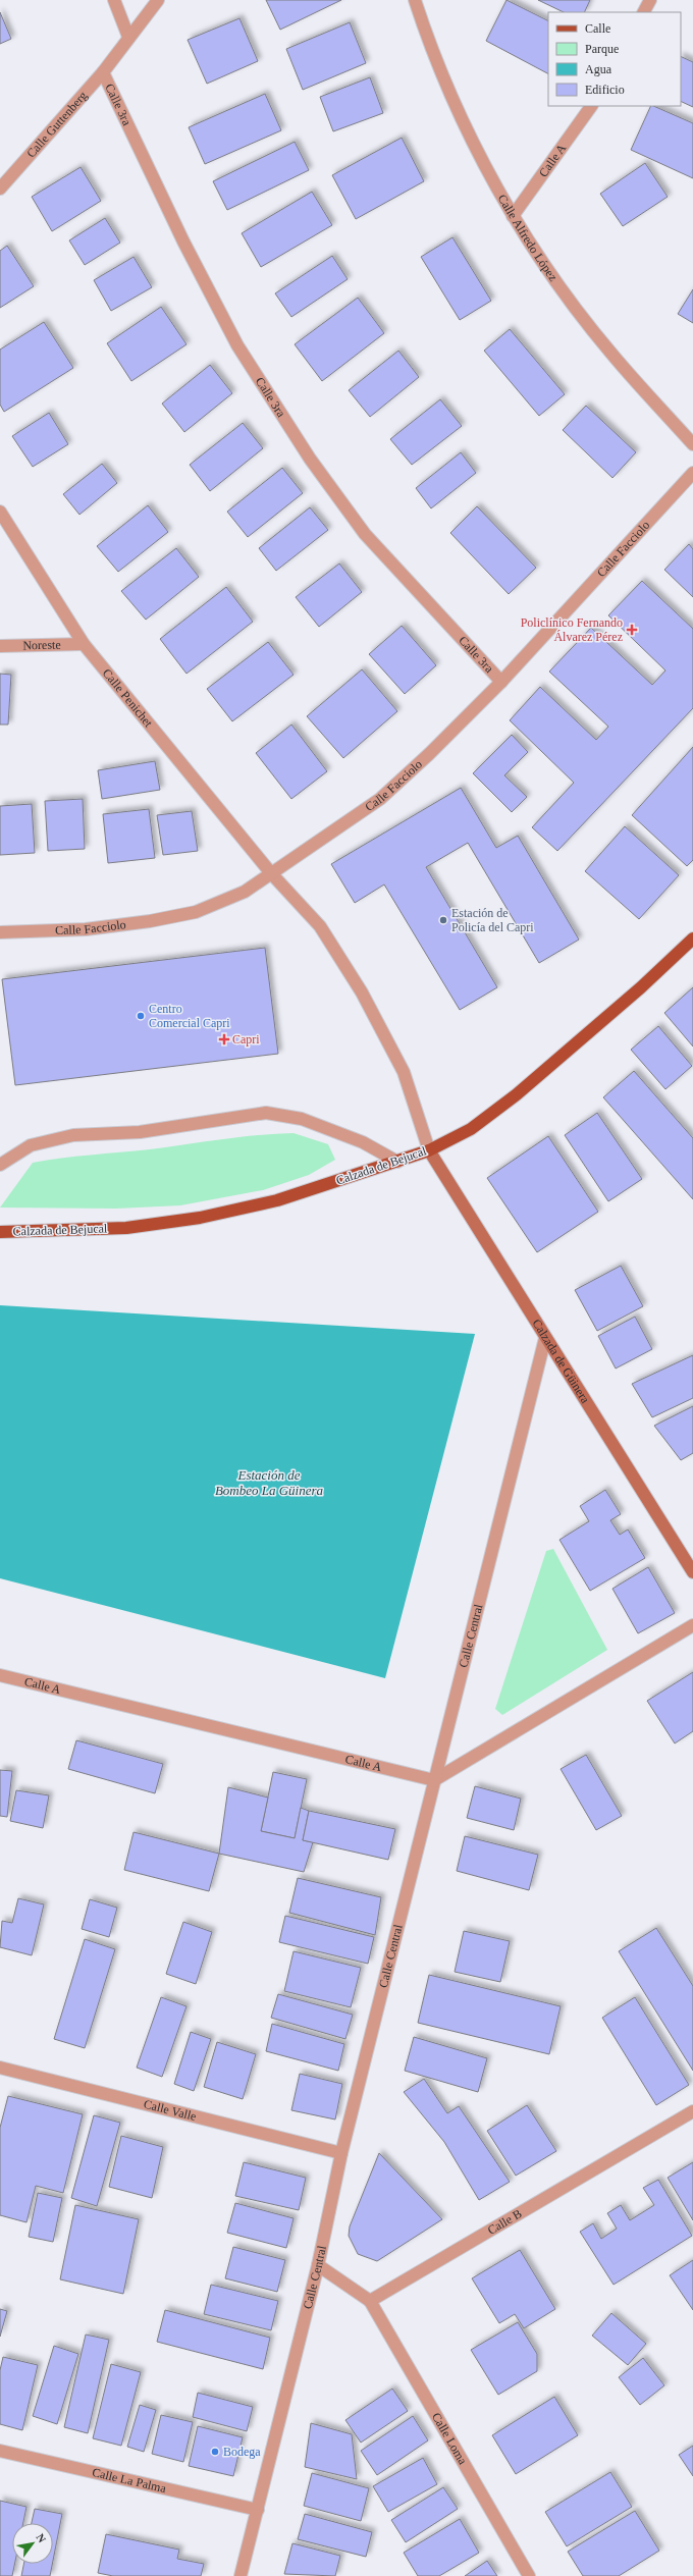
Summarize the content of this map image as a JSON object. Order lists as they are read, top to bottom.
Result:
{
  "streets": {
    "main road": ["Calzada de Bejucal", "Calzada de Güinera"],
    "street": [
      "Calle 3ra",
      "Calle Guttenberg",
      "Calle A",
      "Calle Alfredo López",
      "Calle Facciolo",
      "Noreste",
      "Calle Penichet",
      "Calle Central",
      "Calle Valle",
      "Calle B",
      "Calle Loma",
      "Calle La Palma"
    ]
  },
  "crossings": [
    ["Calle 3ra", "Calle Guttenberg"],
    ["Calle 3ra", "Calle Facciolo"],
    ["Calle A", "Calle Alfredo López"],
    ["Calle A", "Calle Central"],
    ["Calle Facciolo", "Calle Penichet"],
    ["Noreste", "Calle Penichet"],
    ["Calle Penichet", "Calzada de Bejucal"],
    ["Calle Penichet", "Calzada de Güinera"],
    ["Calzada de Bejucal", "Calzada de Güinera"],
    ["Calzada de Güinera", "Calle Central"],
    ["Calle Central", "Calle Valle"],
    ["Calle Central", "Calle La Palma"],
    ["Calle B", "Calle Loma"]
  ],
  "water": ["Estación de Bombeo La Güinera"],
  "places": {
    "health": ["Policlínico Fernando Álvarez Pérez", "Capri"],
    "other": ["Estación de Policía del Capri", "Centro Comercial Capri", "Bodega"]
  },
  "legend": [
    "Calle",
    "Parque",
    "Agua",
    "Edificio"
  ],
  "north": "top right"
}
